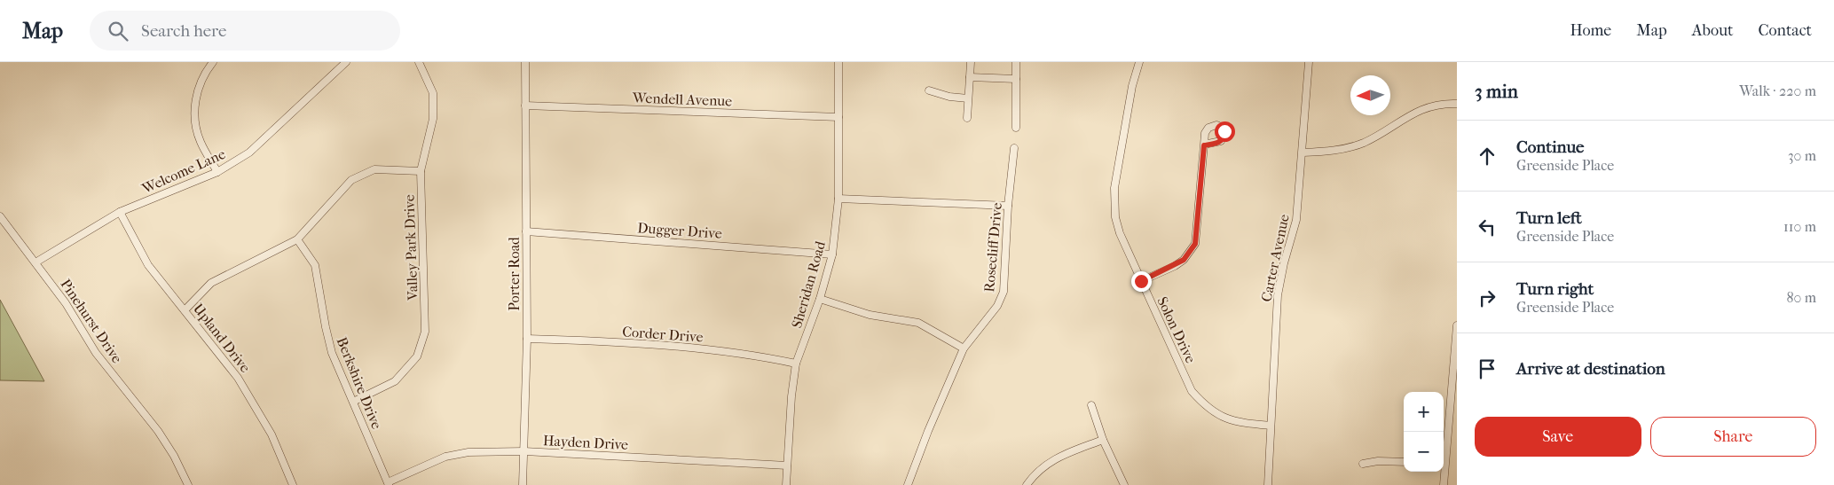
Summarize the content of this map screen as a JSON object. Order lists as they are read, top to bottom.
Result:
{
  "streets": {
    "street": [
      "Wendell Avenue",
      "Welcome Lane",
      "Dugger Drive",
      "Valley Park Drive",
      "Rosecliff Drive",
      "Carter Avenue",
      "Porter Road",
      "Sheridan Road",
      "Pinehurst Drive",
      "Solon Drive",
      "Corder Drive",
      "Upland Drive",
      "Berkshire Drive",
      "Hayden Drive"
    ]
  },
  "crossings": [
    ["Wendell Avenue", "Porter Road"],
    ["Wendell Avenue", "Sheridan Road"],
    ["Welcome Lane", "Pinehurst Drive"],
    ["Welcome Lane", "Upland Drive"],
    ["Dugger Drive", "Porter Road"],
    ["Dugger Drive", "Sheridan Road"],
    ["Valley Park Drive", "Berkshire Drive"],
    ["Carter Avenue", "Solon Drive"],
    ["Porter Road", "Corder Drive"],
    ["Porter Road", "Hayden Drive"],
    ["Sheridan Road", "Corder Drive"],
    ["Sheridan Road", "Hayden Drive"],
    ["Berkshire Drive", "Hayden Drive"]
  ],
  "north": "left",
  "page": {
    "header": "Map",
    "search": "Search here",
    "nav": [
      "Home",
      "Map",
      "About",
      "Contact"
    ],
    "heading": ["3 min", "Walk · 220 m"],
    "list": [
      ["Continue", "Greenside Place", "30 m"],
      ["Turn left", "Greenside Place", "110 m"],
      ["Turn right", "Greenside Place", "80 m"],
      "Arrive at destination"
    ],
    "map_buttons": ["+", "−"],
    "buttons": ["Save", "Share"]
  }
}
